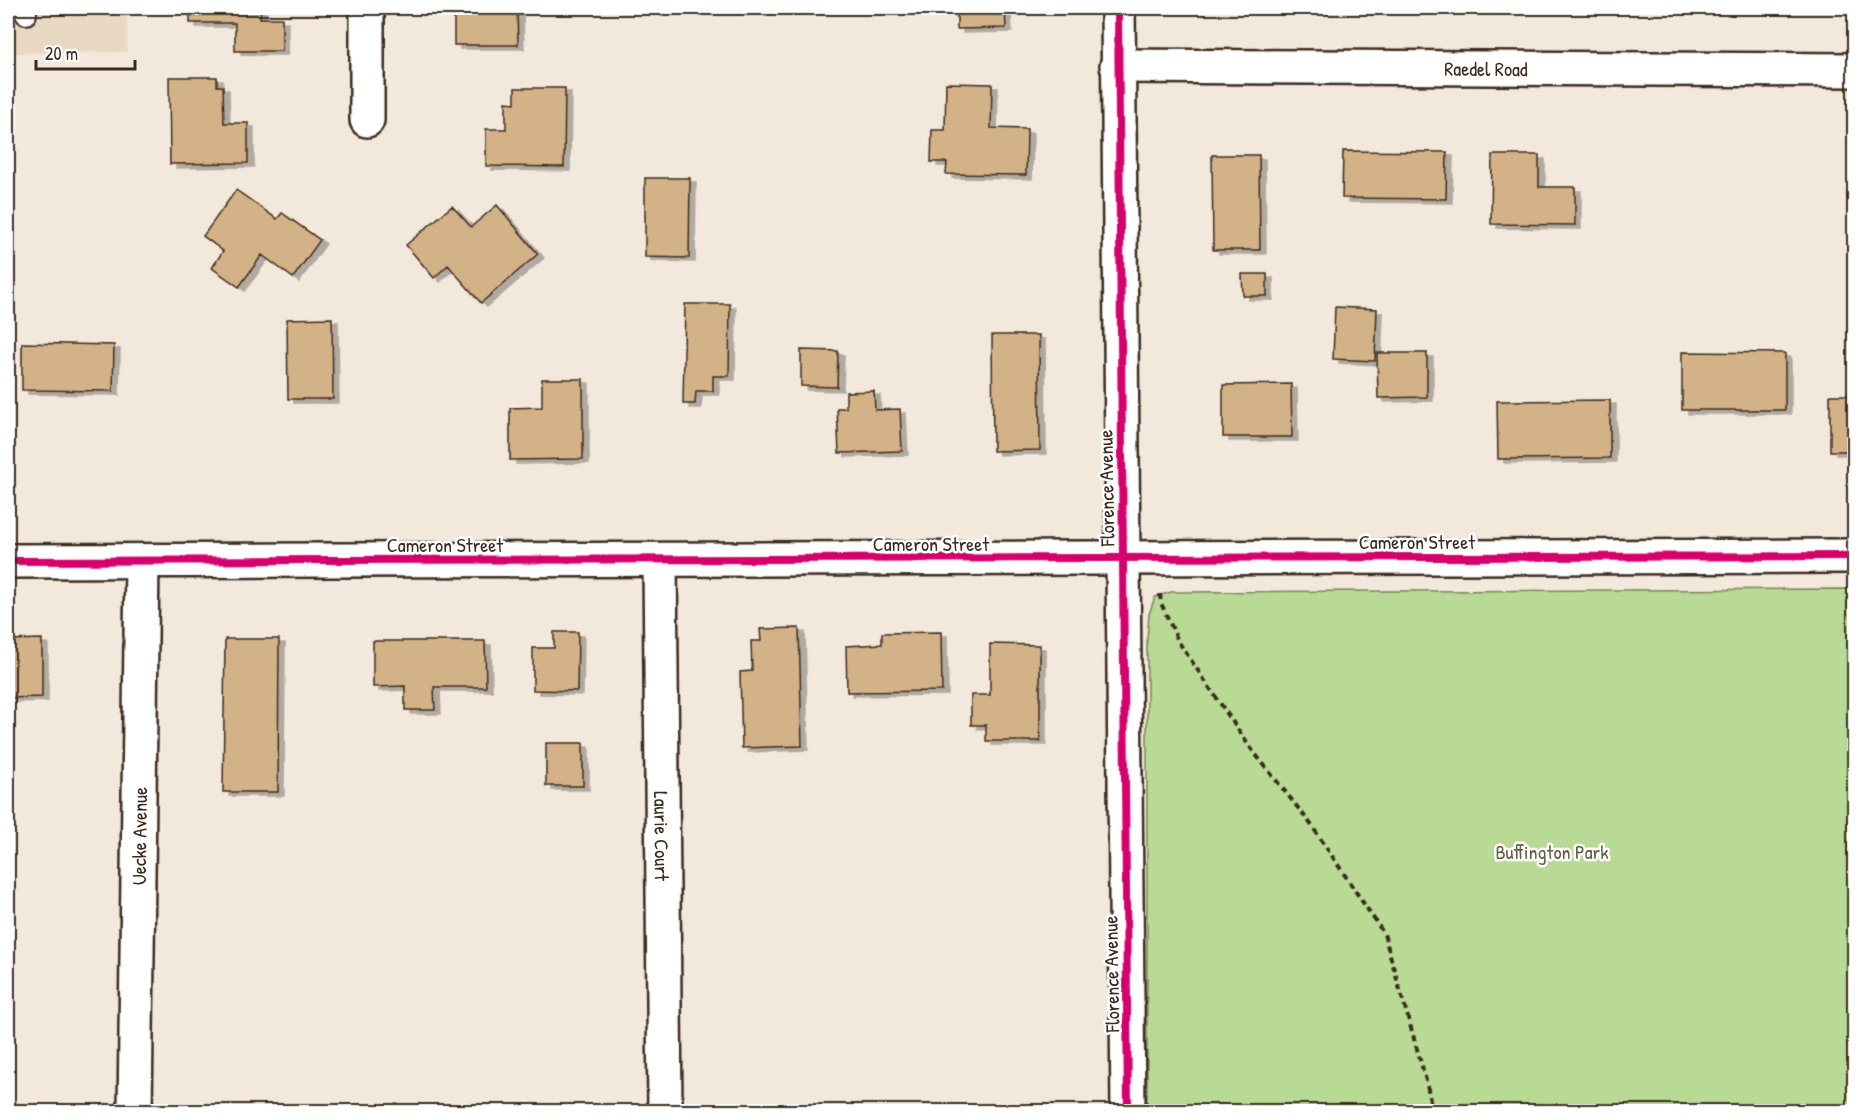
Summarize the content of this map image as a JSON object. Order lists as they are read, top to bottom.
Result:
{
  "streets": {
    "street": [
      "Raedel Road",
      "Florence Avenue",
      "Cameron Street",
      "Uecke Avenue",
      "Laurie Court"
    ]
  },
  "crossings": [
    ["Raedel Road", "Florence Avenue"],
    ["Florence Avenue", "Cameron Street"],
    ["Cameron Street", "Uecke Avenue"],
    ["Cameron Street", "Laurie Court"]
  ],
  "parks": ["Buffington Park"],
  "scale_bar": "20 m"
}
